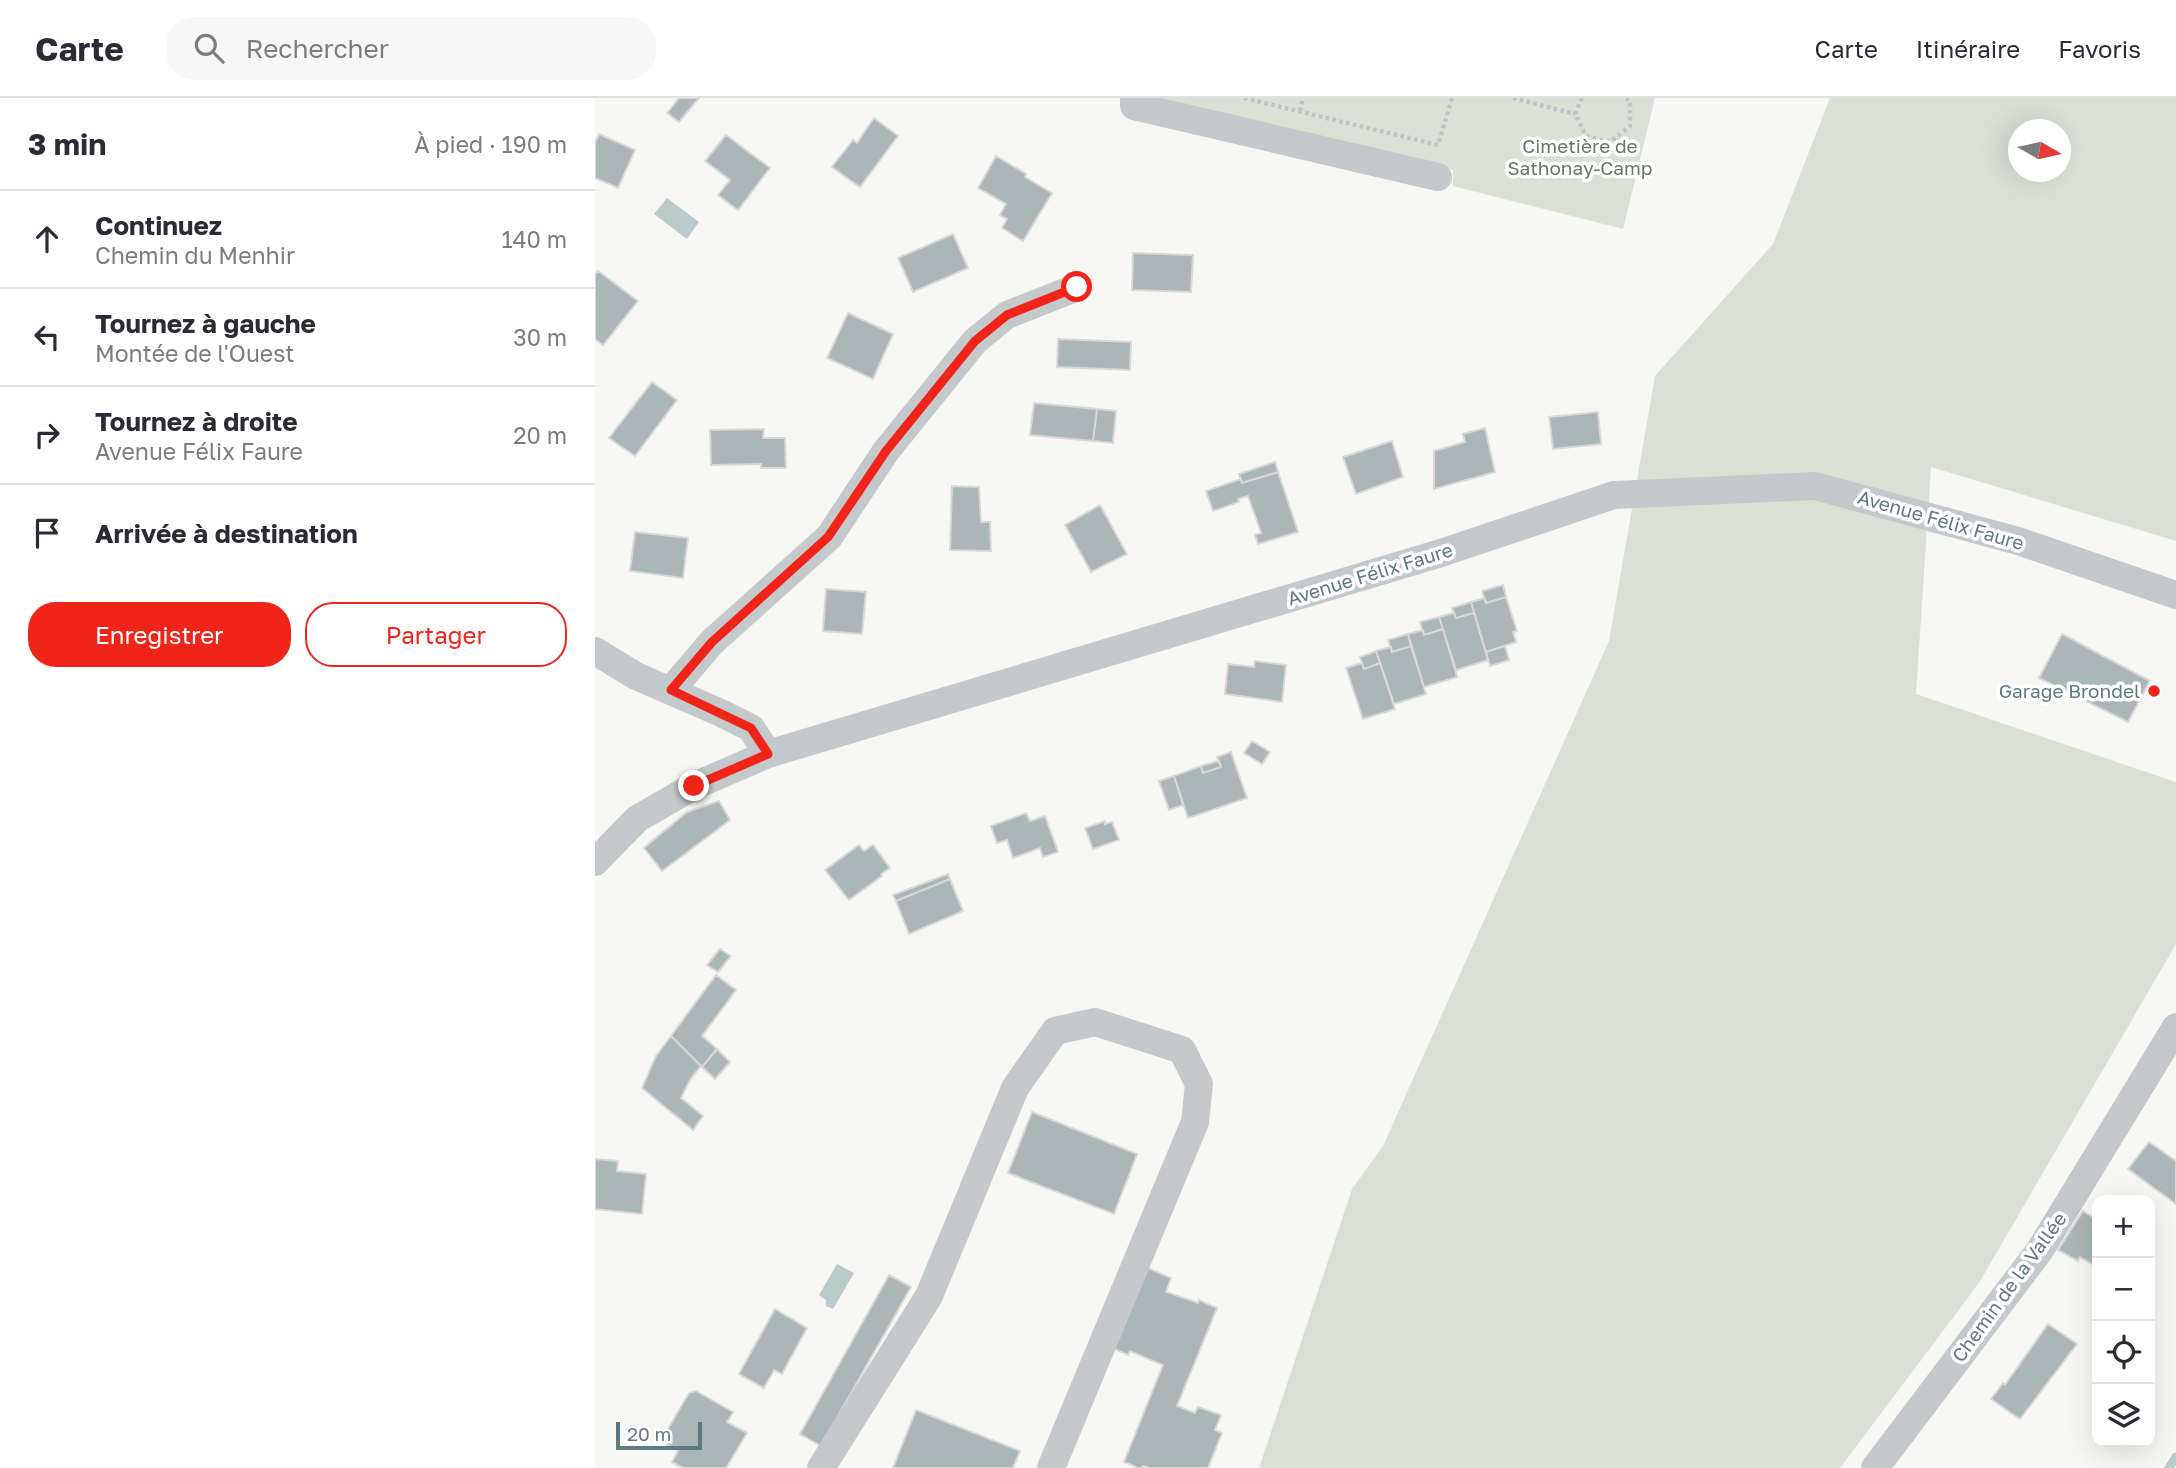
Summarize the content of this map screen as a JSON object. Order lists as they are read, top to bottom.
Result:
{
  "streets": {
    "street": ["Avenue Félix Faure", "Chemin de la Vallée"]
  },
  "parks": ["Cimetière de Sathonay-Camp"],
  "places": ["Garage Brondel"],
  "scale_bar": "20 m",
  "north": "right",
  "page": {
    "header": "Carte",
    "search": "Rechercher",
    "nav": ["Carte", "Itinéraire", "Favoris"],
    "heading": ["3 min", "À pied · 190 m"],
    "list": [
      ["Continuez", "Chemin du Menhir", "140 m"],
      ["Tournez à gauche", "Montée de l'Ouest", "30 m"],
      ["Tournez à droite", "Avenue Félix Faure", "20 m"],
      "Arrivée à destination"
    ],
    "buttons": ["Enregistrer", "Partager"],
    "map_buttons": ["+", "−"],
    "scale": "20 m"
  }
}
